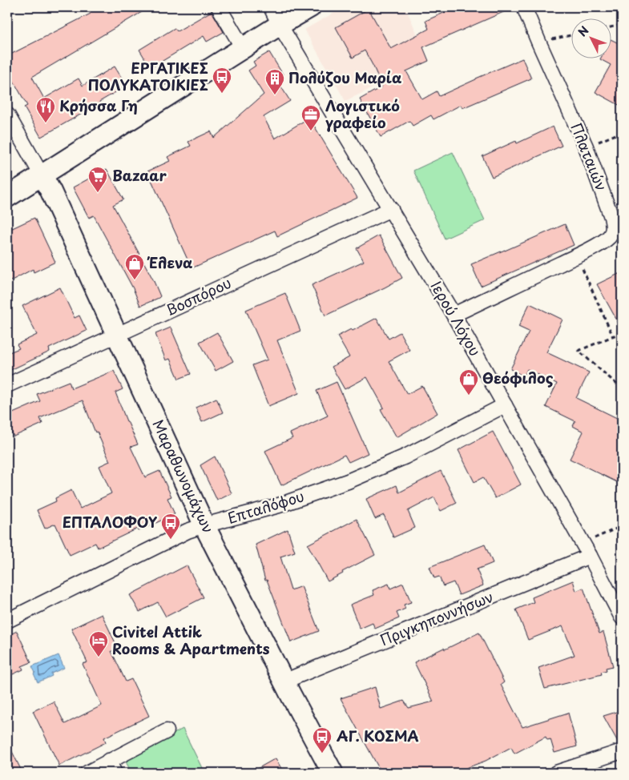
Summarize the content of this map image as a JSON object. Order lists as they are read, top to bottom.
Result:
{
  "streets": {
    "street": [
      "Πλαταιών",
      "Βοσπόρου",
      "Ιερού Λόχου",
      "Μαραθωνομάχων",
      "Επταλόφου",
      "Πριγκηποννήσων"
    ]
  },
  "crossings": [
    ["Πλαταιών", "Ιερού Λόχου"],
    ["Βοσπόρου", "Ιερού Λόχου"],
    ["Βοσπόρου", "Μαραθωνομάχων"],
    ["Ιερού Λόχου", "Επταλόφου"],
    ["Ιερού Λόχου", "Πριγκηποννήσων"],
    ["Μαραθωνομάχων", "Επταλόφου"],
    ["Μαραθωνομάχων", "Πριγκηποννήσων"]
  ],
  "places": {
    "bus stop": ["ΕΡΓΑΤΙΚΕΣ ΠΟΛΥΚΑΤΟΙΚΙΕΣ", "ΕΠΤΑΛΟΦΟΥ", "ΑΓ. ΚΟΣΜΑ"],
    "building": ["Πολύζου Μαρία"],
    "restaurant": ["Κρήσσα Γη"],
    "office": ["Λογιστικό γραφείο"],
    "supermarket": ["Bazaar"],
    "shop": ["Έλενα", "Θεόφιλος"],
    "hotel": ["Civitel Attik Rooms & Apartments"]
  },
  "north": "top left"
}
